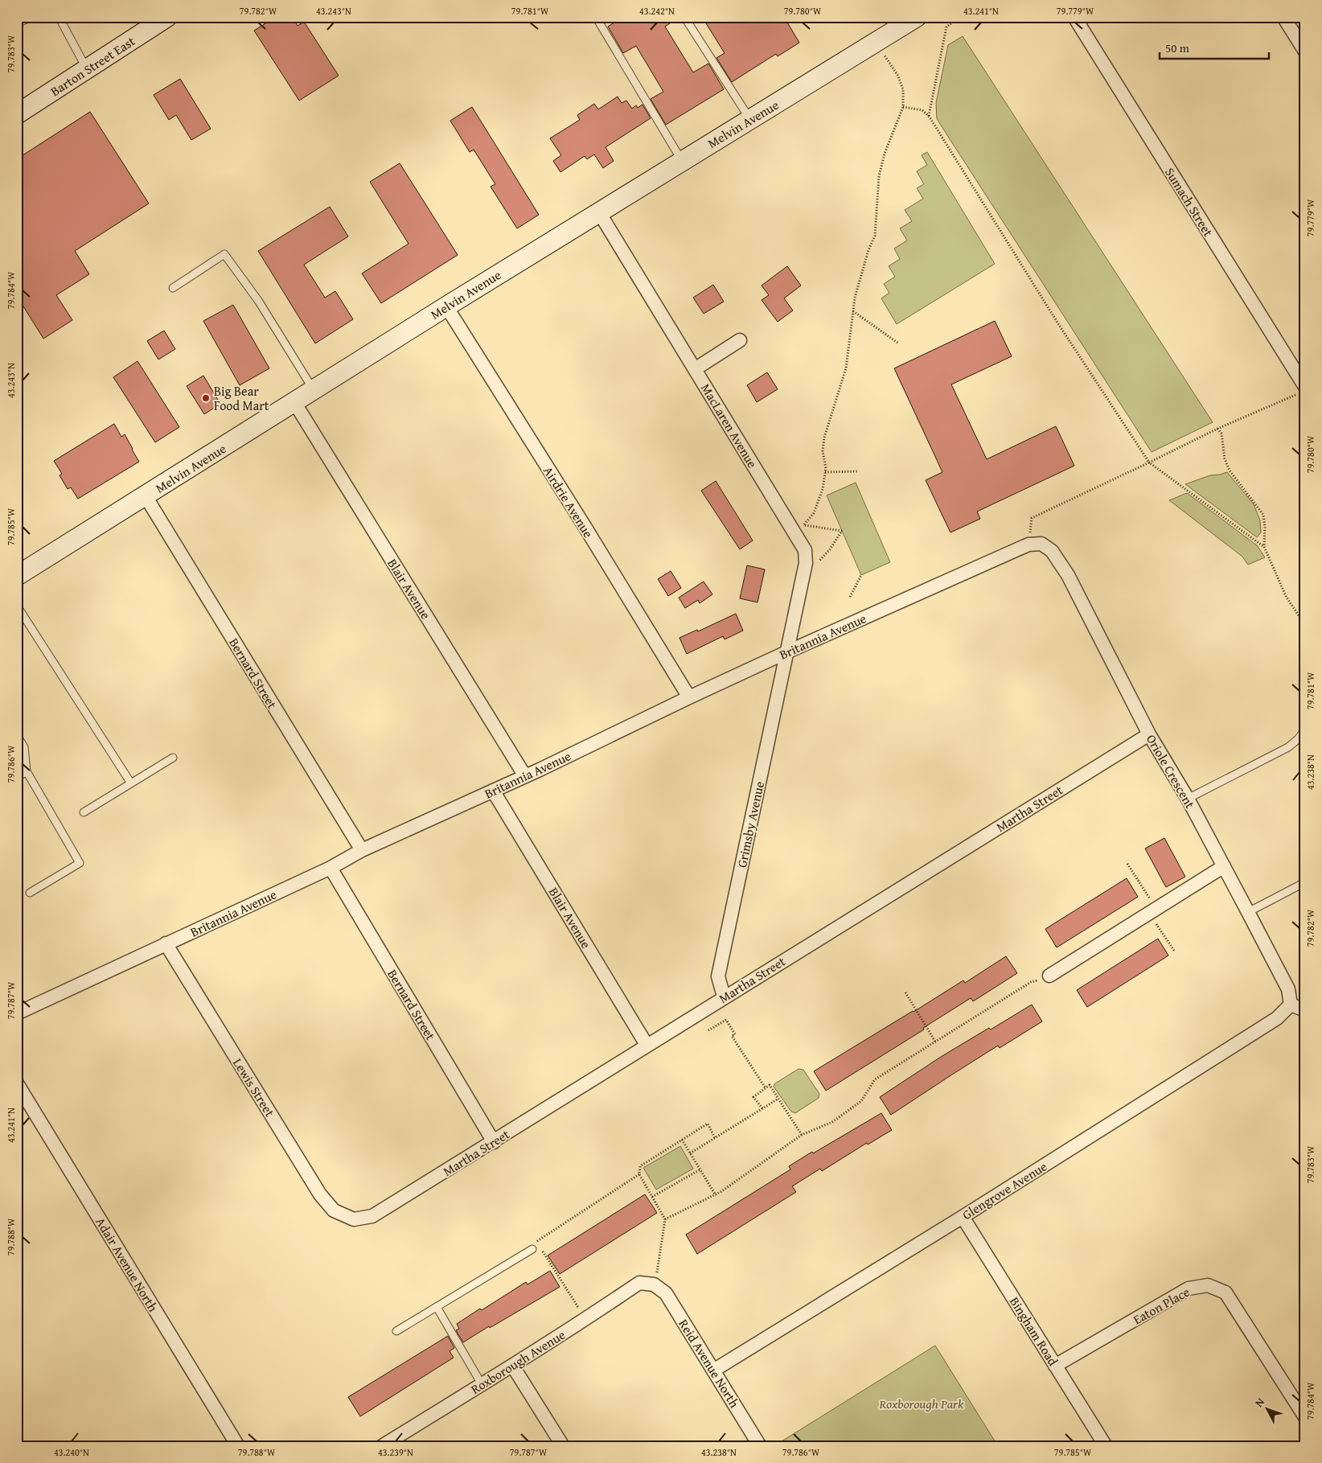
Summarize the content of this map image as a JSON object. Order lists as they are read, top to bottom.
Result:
{
  "streets": {
    "street": [
      "Barton Street East",
      "Melvin Avenue",
      "Sumach Street",
      "MacLaren Avenue",
      "Airdrie Avenue",
      "Blair Avenue",
      "Britannia Avenue",
      "Bernard Street",
      "Oriole Crescent",
      "Martha Street",
      "Grimsby Avenue",
      "Lewis Street",
      "Glengrove Avenue",
      "Adair Avenue North",
      "Eaton Place",
      "Bingham Road",
      "Roxborough Avenue",
      "Reid Avenue North"
    ]
  },
  "crossings": [
    ["Melvin Avenue", "MacLaren Avenue"],
    ["Melvin Avenue", "Airdrie Avenue"],
    ["Melvin Avenue", "Blair Avenue"],
    ["Melvin Avenue", "Bernard Street"],
    ["MacLaren Avenue", "Britannia Avenue"],
    ["MacLaren Avenue", "Grimsby Avenue"],
    ["Airdrie Avenue", "Britannia Avenue"],
    ["Blair Avenue", "Britannia Avenue"],
    ["Blair Avenue", "Martha Street"],
    ["Britannia Avenue", "Bernard Street"],
    ["Britannia Avenue", "Oriole Crescent"],
    ["Britannia Avenue", "Grimsby Avenue"],
    ["Britannia Avenue", "Lewis Street"],
    ["Bernard Street", "Martha Street"],
    ["Oriole Crescent", "Martha Street"],
    ["Oriole Crescent", "Glengrove Avenue"],
    ["Martha Street", "Grimsby Avenue"],
    ["Martha Street", "Lewis Street"],
    ["Glengrove Avenue", "Bingham Road"],
    ["Glengrove Avenue", "Reid Avenue North"],
    ["Eaton Place", "Bingham Road"],
    ["Roxborough Avenue", "Reid Avenue North"]
  ],
  "parks": ["Roxborough Park"],
  "places": ["Big Bear Food Mart"],
  "scale_bar": "50 m",
  "north": "top left",
  "coordinates": [
    "79.782°W",
    "43.243°N",
    "79.781°W",
    "43.242°N",
    "79.780°W",
    "43.241°N",
    "79.779°W",
    "79.783°W",
    "79.784°W",
    "79.785°W",
    "79.786°W",
    "43.238°N",
    "79.787°W",
    "79.788°W",
    "43.240°N",
    "43.239°N"
  ]
}
